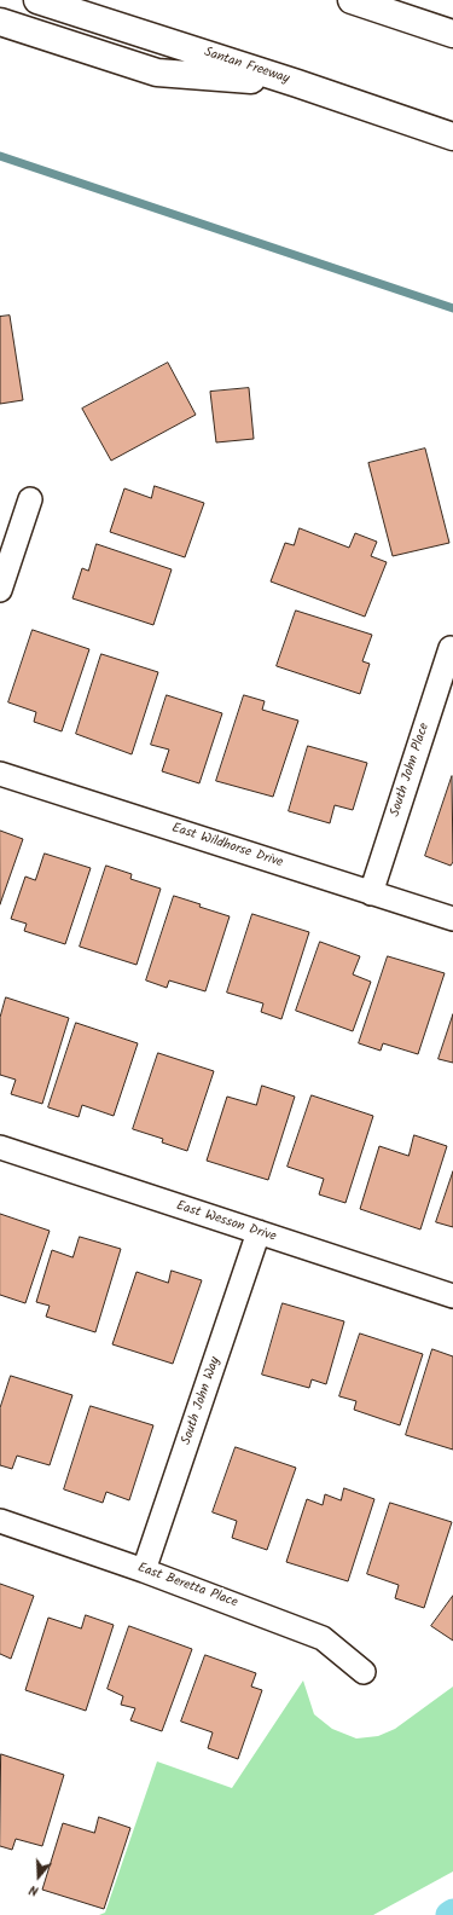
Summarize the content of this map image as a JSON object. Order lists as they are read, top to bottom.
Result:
{
  "streets": {
    "highway": ["Santan Freeway"],
    "street": [
      "South John Place",
      "East Wildhorse Drive",
      "East Wesson Drive",
      "South John Way",
      "East Beretta Place"
    ]
  },
  "crossings": [
    ["South John Place", "East Wildhorse Drive"],
    ["East Wesson Drive", "South John Way"],
    ["South John Way", "East Beretta Place"]
  ],
  "north": "bottom"
}
